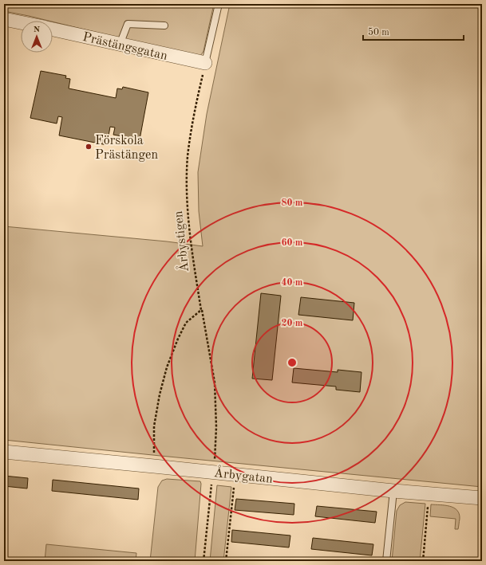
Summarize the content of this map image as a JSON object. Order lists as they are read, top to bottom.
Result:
{
  "streets": {
    "street": ["Prästängsgatan", "Årbygatan"],
    "path": ["Årbystigen"]
  },
  "crossings": [
    ["Prästängsgatan", "Årbystigen"]
  ],
  "places": ["Förskola Prästängen"],
  "scale_bar": "50 m",
  "north": "top",
  "rings": [
    "80 m",
    "60 m",
    "40 m",
    "20 m"
  ]
}
